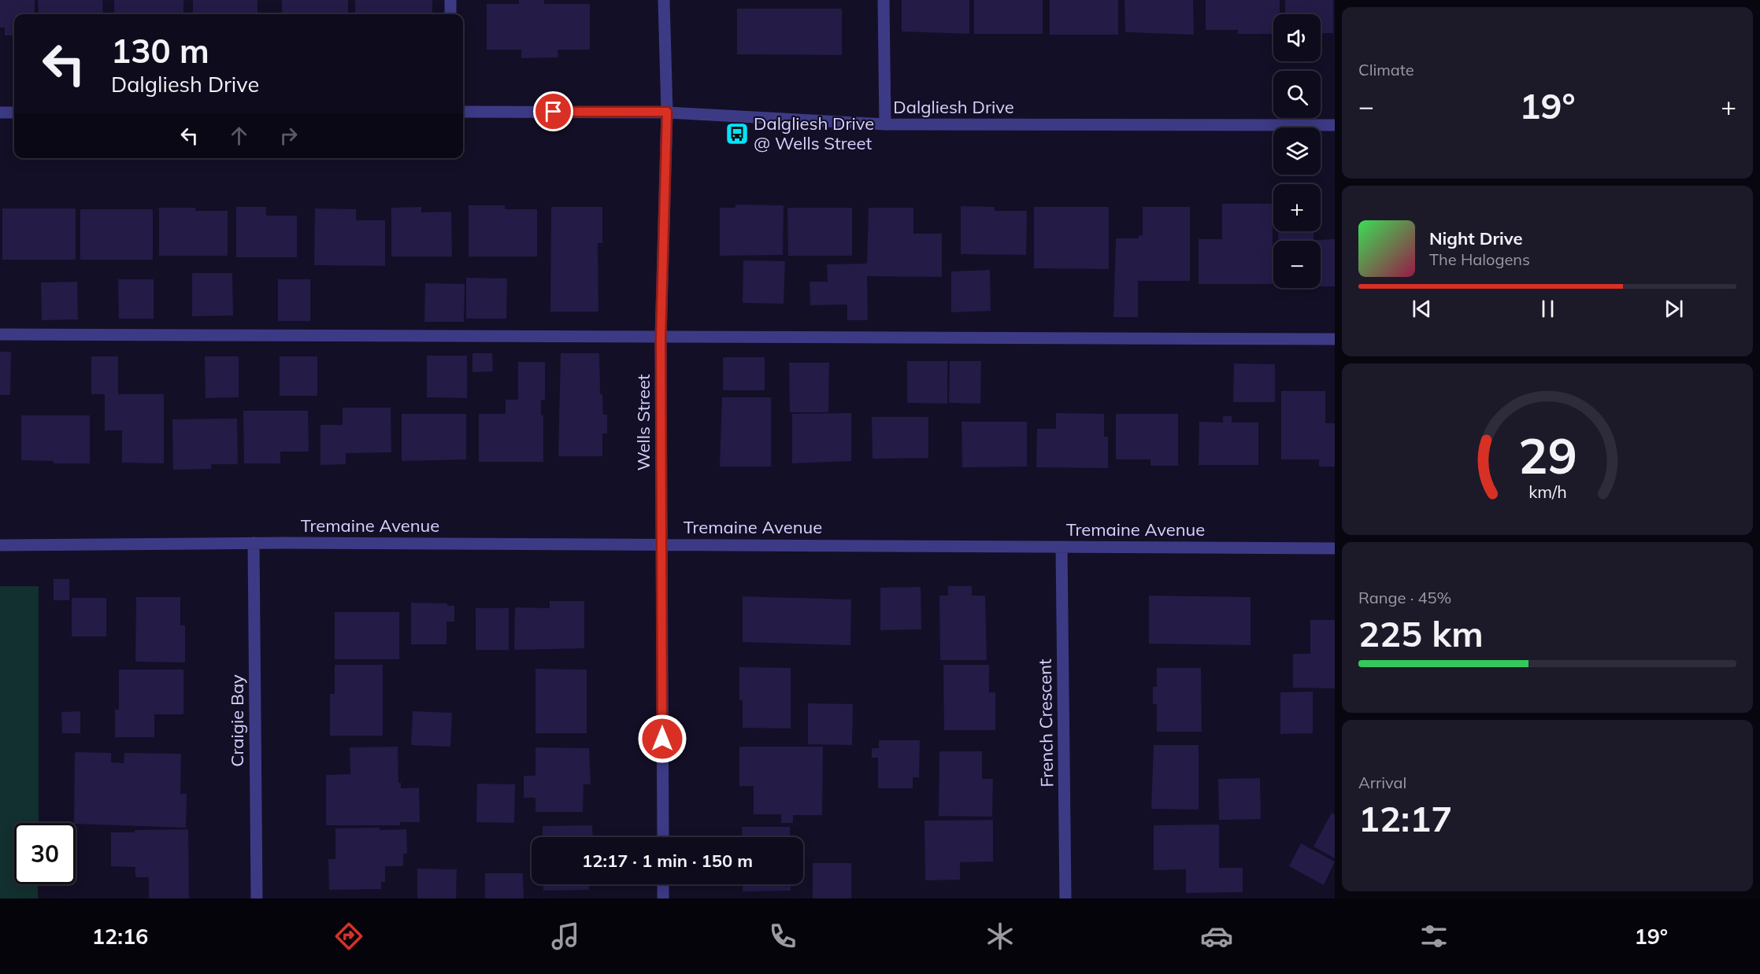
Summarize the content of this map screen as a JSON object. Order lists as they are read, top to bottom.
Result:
{
  "streets": {
    "street": [
      "Dalgliesh Drive",
      "Wells Street",
      "Tremaine Avenue",
      "Craigie Bay",
      "French Crescent"
    ]
  },
  "crossings": [
    ["Dalgliesh Drive", "Wells Street"],
    ["Wells Street", "Tremaine Avenue"],
    ["Tremaine Avenue", "Craigie Bay"],
    ["Tremaine Avenue", "French Crescent"]
  ],
  "places": {
    "bus stop": ["Dalgliesh Drive @ Wells Street"]
  },
  "page": {
    "tile": [
      "Climate",
      ["Range · 45%", "225 km"],
      ["Arrival", "12:17"]
    ],
    "map_buttons": ["+", "−"],
    "turn": ["130 m", "Dalgliesh Drive"],
    "heat": ["−", "19°", "+"],
    "song": ["Night Drive", "The Halogens"],
    "limit": "30",
    "trip": "12:17 · 1 min · 150 m",
    "tabs": ["12:16", "19°"],
    "gauge": ["29", "km/h"]
  }
}
